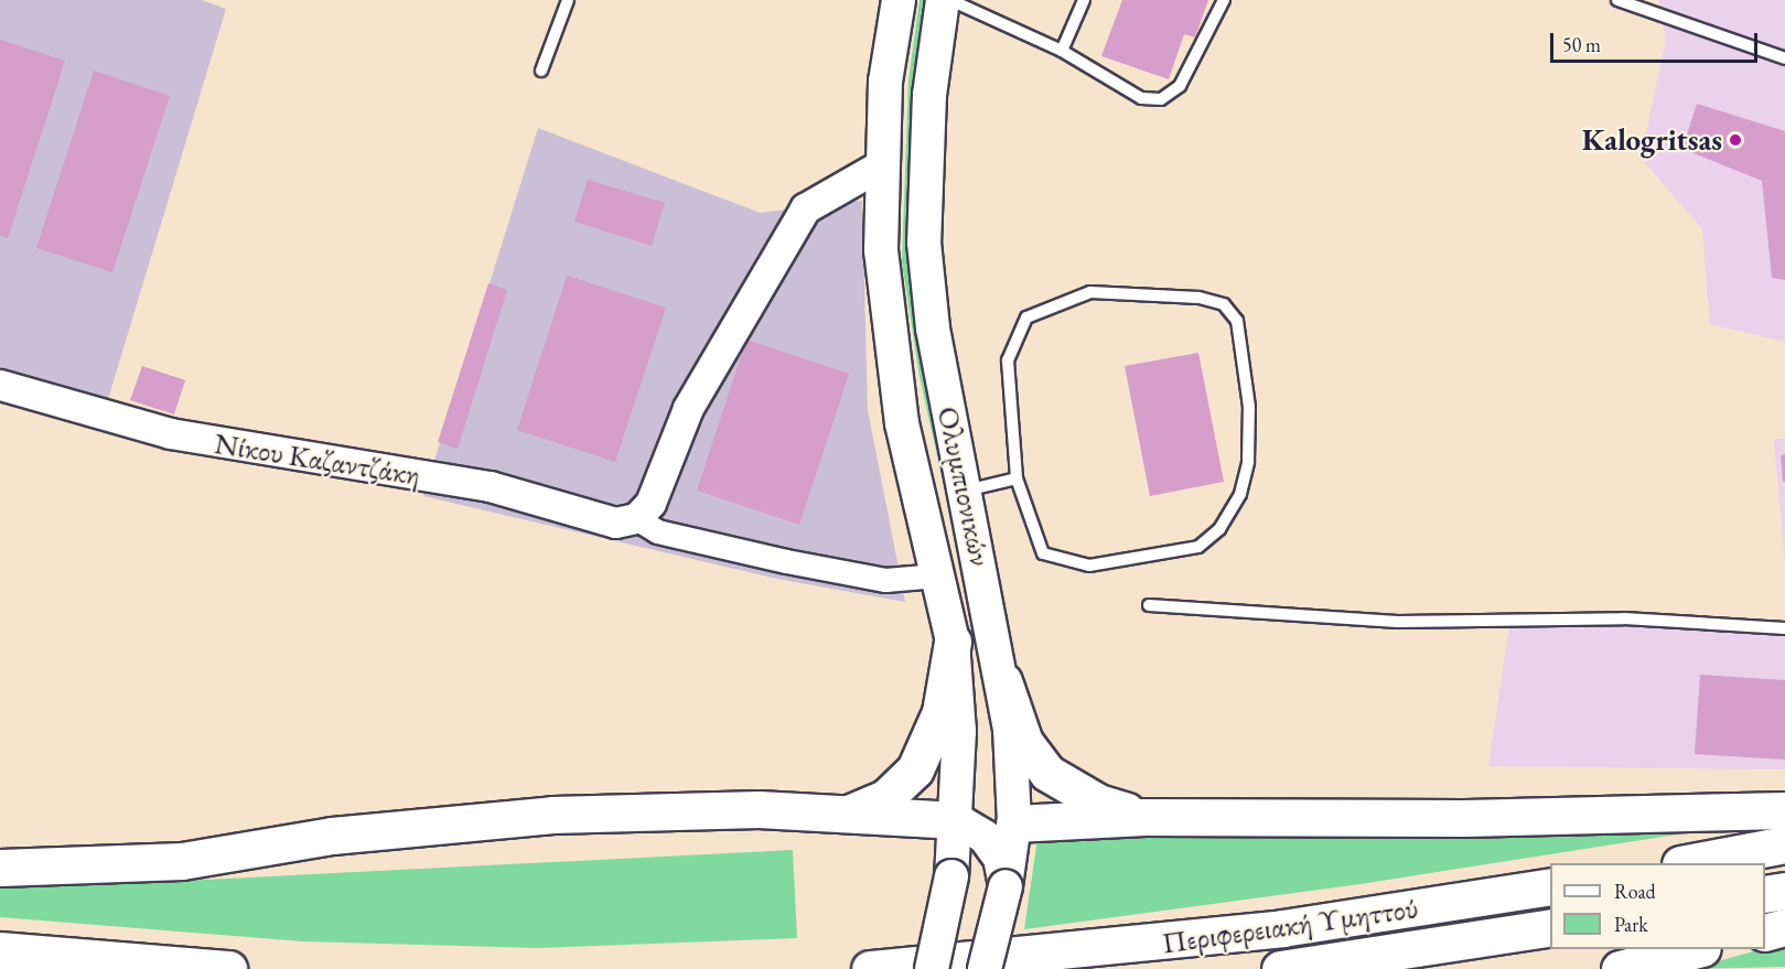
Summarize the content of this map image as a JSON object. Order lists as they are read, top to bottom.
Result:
{
  "streets": {
    "highway": ["Περιφερειακή Υμηττού"],
    "main road": ["Ολυμπιονικών"],
    "street": ["Νίκου Καζαντζάκη"]
  },
  "places": ["Kalogritsas"],
  "legend": ["Road", "Park"],
  "scale_bar": "50 m"
}
